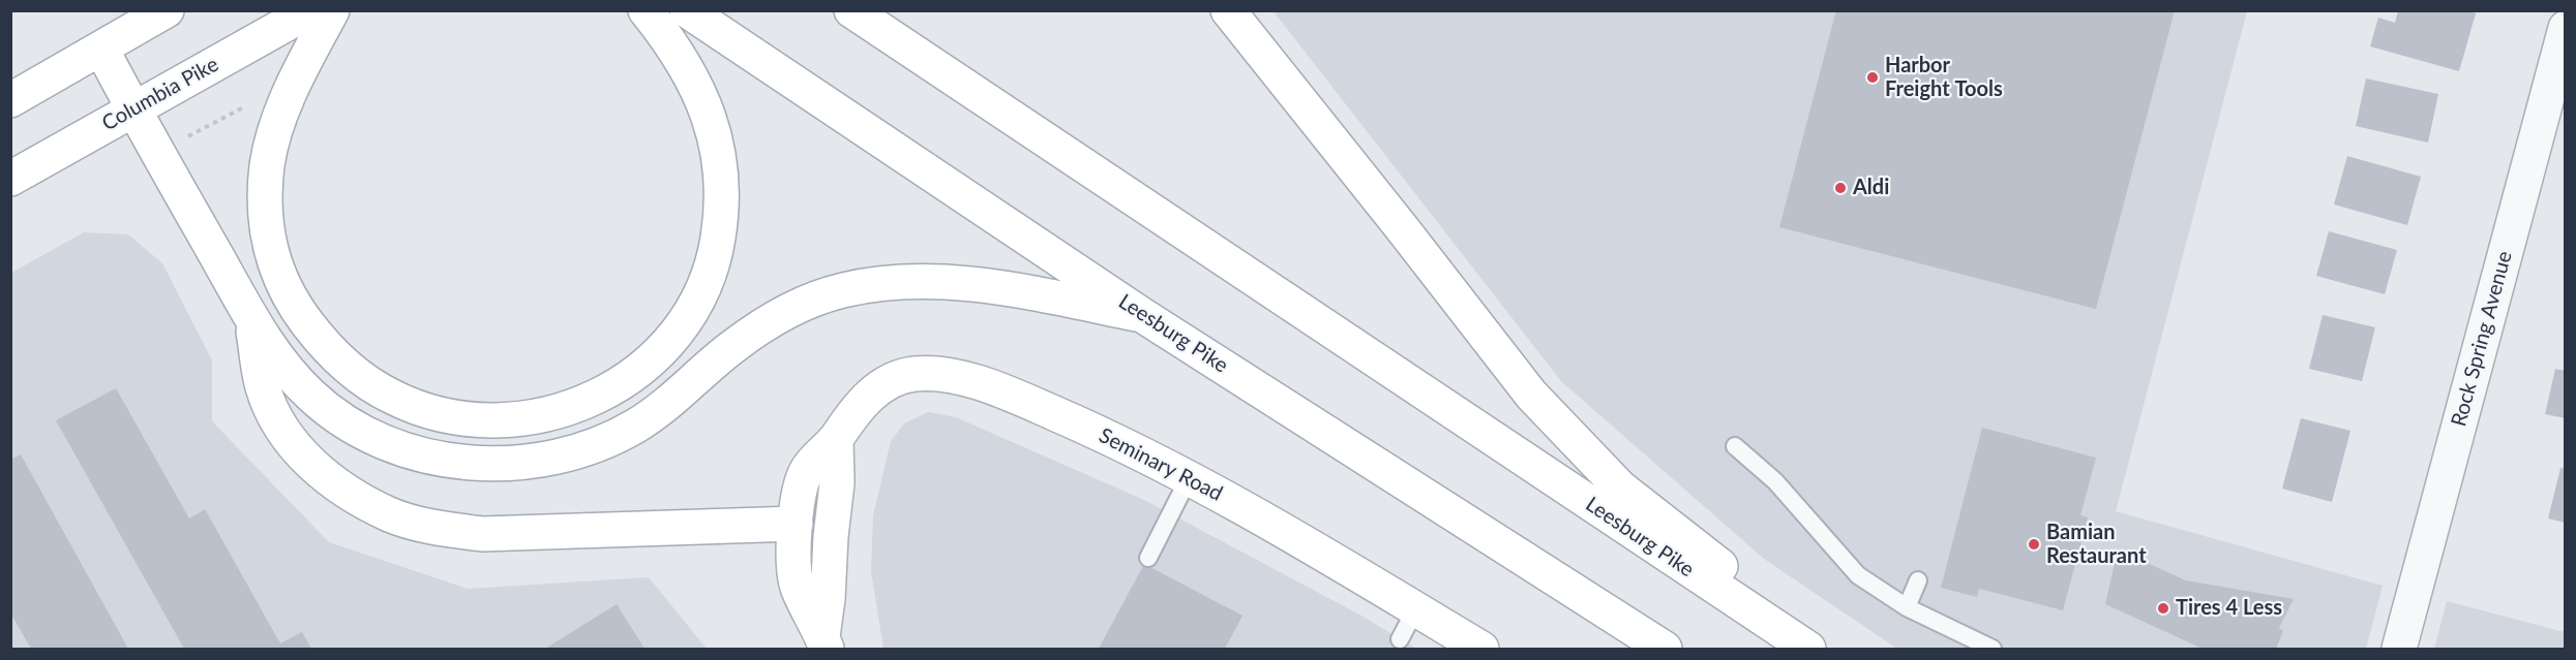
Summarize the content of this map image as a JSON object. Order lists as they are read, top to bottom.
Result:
{
  "streets": {
    "main road": ["Columbia Pike", "Leesburg Pike", "Seminary Road"],
    "street": ["Rock Spring Avenue"]
  },
  "places": [
    "Harbor Freight Tools",
    "Aldi",
    "Bamian Restaurant",
    "Tires 4 Less"
  ]
}
